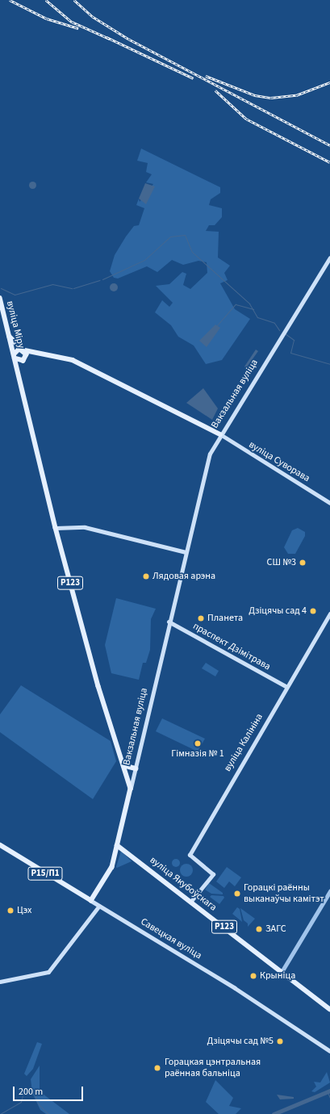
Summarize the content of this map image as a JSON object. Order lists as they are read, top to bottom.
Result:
{
  "streets": {
    "main road": [
      "вуліца Міру",
      "Вакзальная вуліца",
      "вуліца Суворава",
      "Р123",
      "праспект Дзімітрава",
      "вуліца Калініна",
      "Р15/П1",
      "вуліца Якубоўскага",
      "Савецкая вуліца"
    ]
  },
  "crossings": [
    ["вуліца Міру", "Р123"],
    ["Вакзальная вуліца", "вуліца Суворава"],
    ["Вакзальная вуліца", "Р123"],
    ["Вакзальная вуліца", "праспект Дзімітрава"],
    ["Вакзальная вуліца", "вуліца Якубоўскага"],
    ["Вакзальная вуліца", "Савецкая вуліца"],
    ["праспект Дзімітрава", "вуліца Калініна"],
    ["вуліца Калініна", "вуліца Якубоўскага"]
  ],
  "places": [
    "СШ №3",
    "Лядовая арэна",
    "Дзіцячы сад 4",
    "Планета",
    "Гімназія № 1",
    "Горацкі раённы выканаўчы камітэт",
    "Цэх",
    "ЗАГС",
    "Крыніца",
    "Дзіцячы сад №5",
    "Горацкая цэнтральная раённая бальніца"
  ],
  "scale_bar": "200 m"
}
